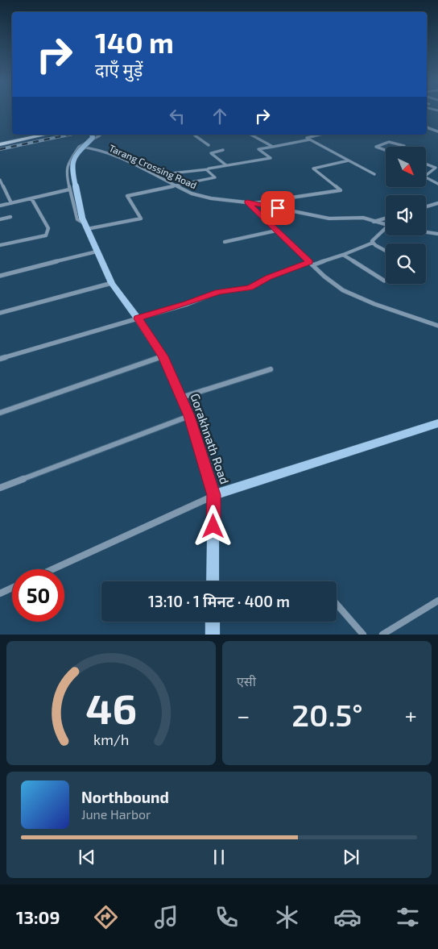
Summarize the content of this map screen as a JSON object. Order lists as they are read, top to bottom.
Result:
{
  "streets": {
    "main road": ["Gorakhnath Road"],
    "street": ["Tarang Crossing Road"]
  },
  "north": "bottom right",
  "page": {
    "turn": ["140 m", "दाएँ मुड़ें"],
    "limit": "50",
    "trip": "13:10 · 1 मिनट · 400 m",
    "tile": "एसी",
    "heat": ["−", "20.5°", "+"],
    "song": ["Northbound", "June Harbor"],
    "tabs": "13:09",
    "gauge": ["46", "km/h"]
  }
}
